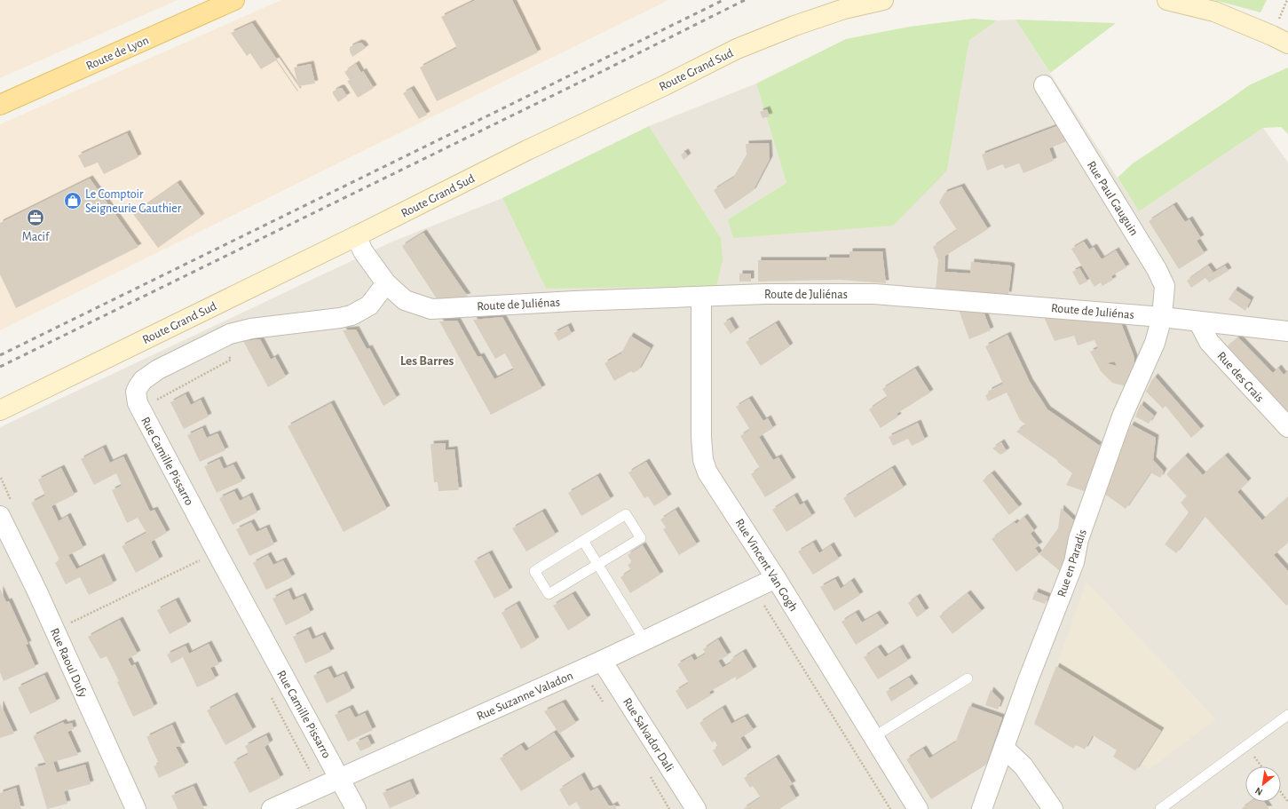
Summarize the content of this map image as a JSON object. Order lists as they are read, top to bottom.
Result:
{
  "streets": {
    "main road": ["Route de Lyon", "Route Grand Sud"],
    "street": [
      "Rue Paul Gauguin",
      "Route de Juliénas",
      "Rue des Crais",
      "Rue Camille Pissarro",
      "Rue en Paradis",
      "Rue Vincent Van Gogh",
      "Rue Raoul Dufy",
      "Rue Suzanne Valadon",
      "Rue Salvador Dali"
    ]
  },
  "crossings": [
    ["Route Grand Sud", "Route de Juliénas"],
    ["Rue Paul Gauguin", "Route de Juliénas"],
    ["Rue Paul Gauguin", "Rue en Paradis"],
    ["Route de Juliénas", "Rue des Crais"],
    ["Route de Juliénas", "Rue Camille Pissarro"],
    ["Route de Juliénas", "Rue en Paradis"],
    ["Route de Juliénas", "Rue Vincent Van Gogh"],
    ["Rue Camille Pissarro", "Rue Suzanne Valadon"],
    ["Rue Vincent Van Gogh", "Rue Suzanne Valadon"],
    ["Rue Suzanne Valadon", "Rue Salvador Dali"]
  ],
  "districts": ["Les Barres"],
  "places": {
    "shop": ["Le Comptoir Seigneurie Gauthier"],
    "office": ["Macif"]
  },
  "north": "bottom left"
}
